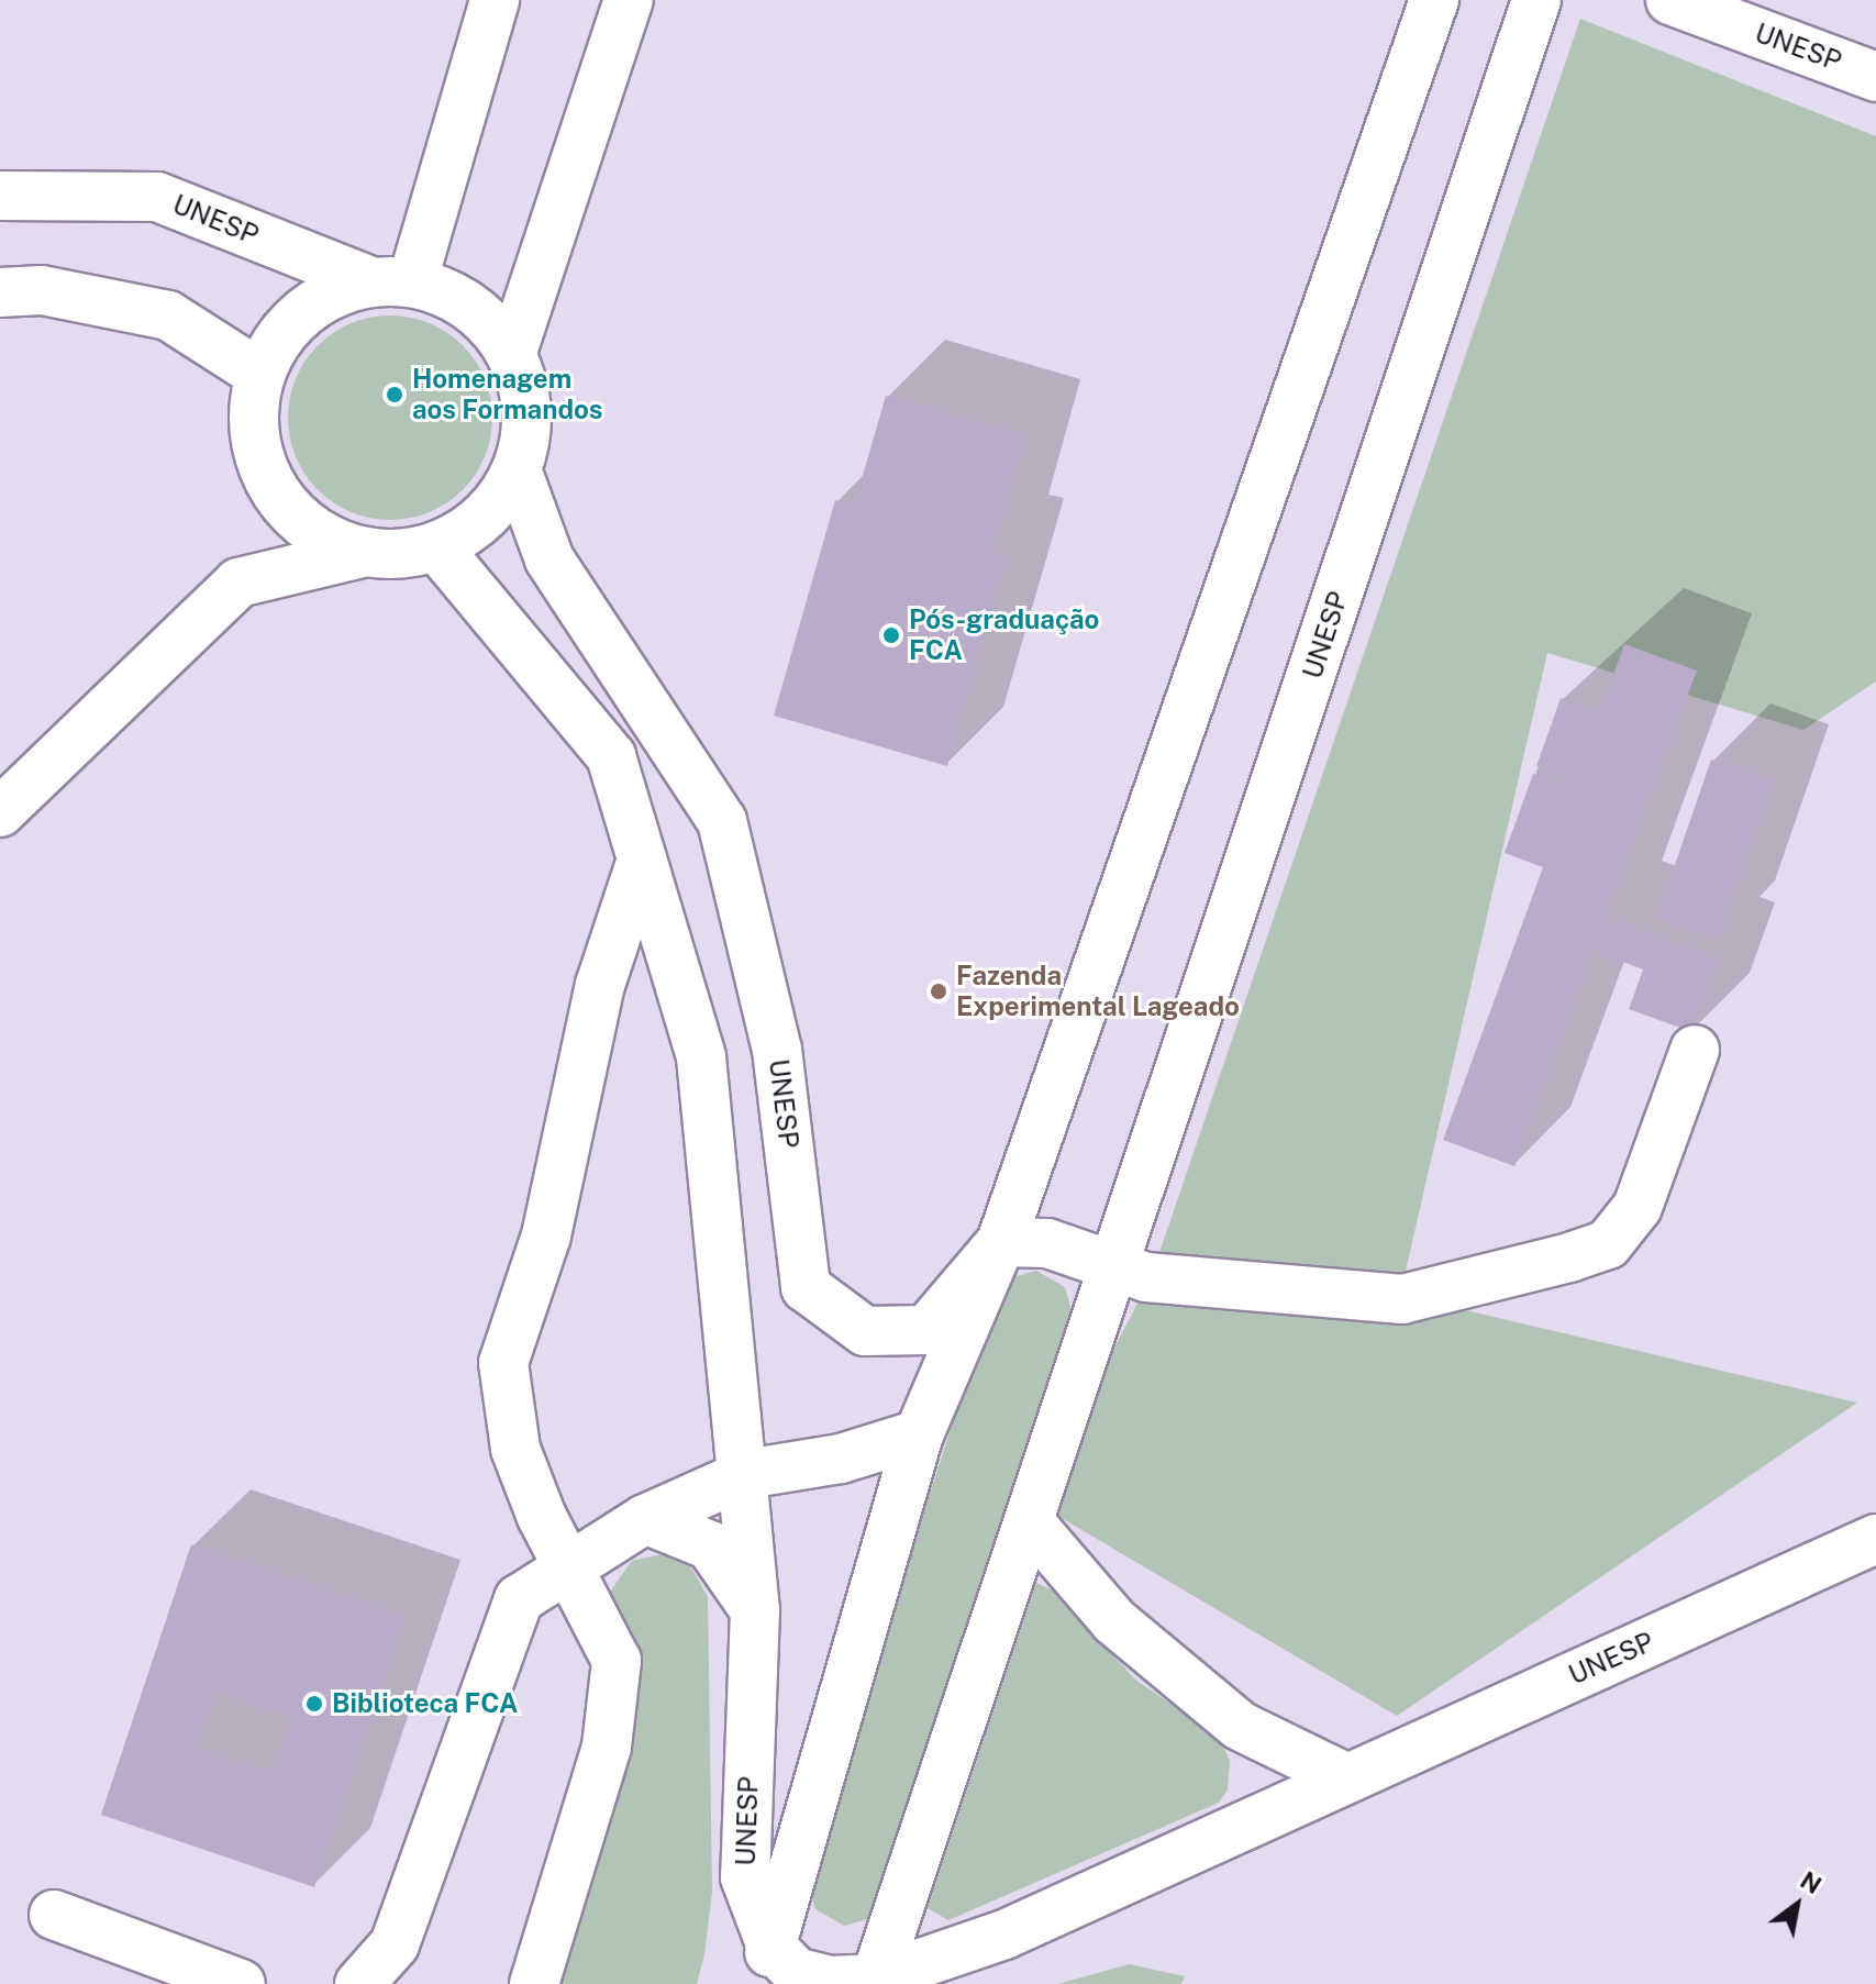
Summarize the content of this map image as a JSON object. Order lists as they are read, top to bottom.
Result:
{
  "streets": {
    "street": ["UNESP"]
  },
  "places": [
    "Homenagem aos Formandos",
    "Pós-graduação FCA",
    "Fazenda Experimental Lageado",
    "Biblioteca FCA"
  ],
  "north": "top right"
}
